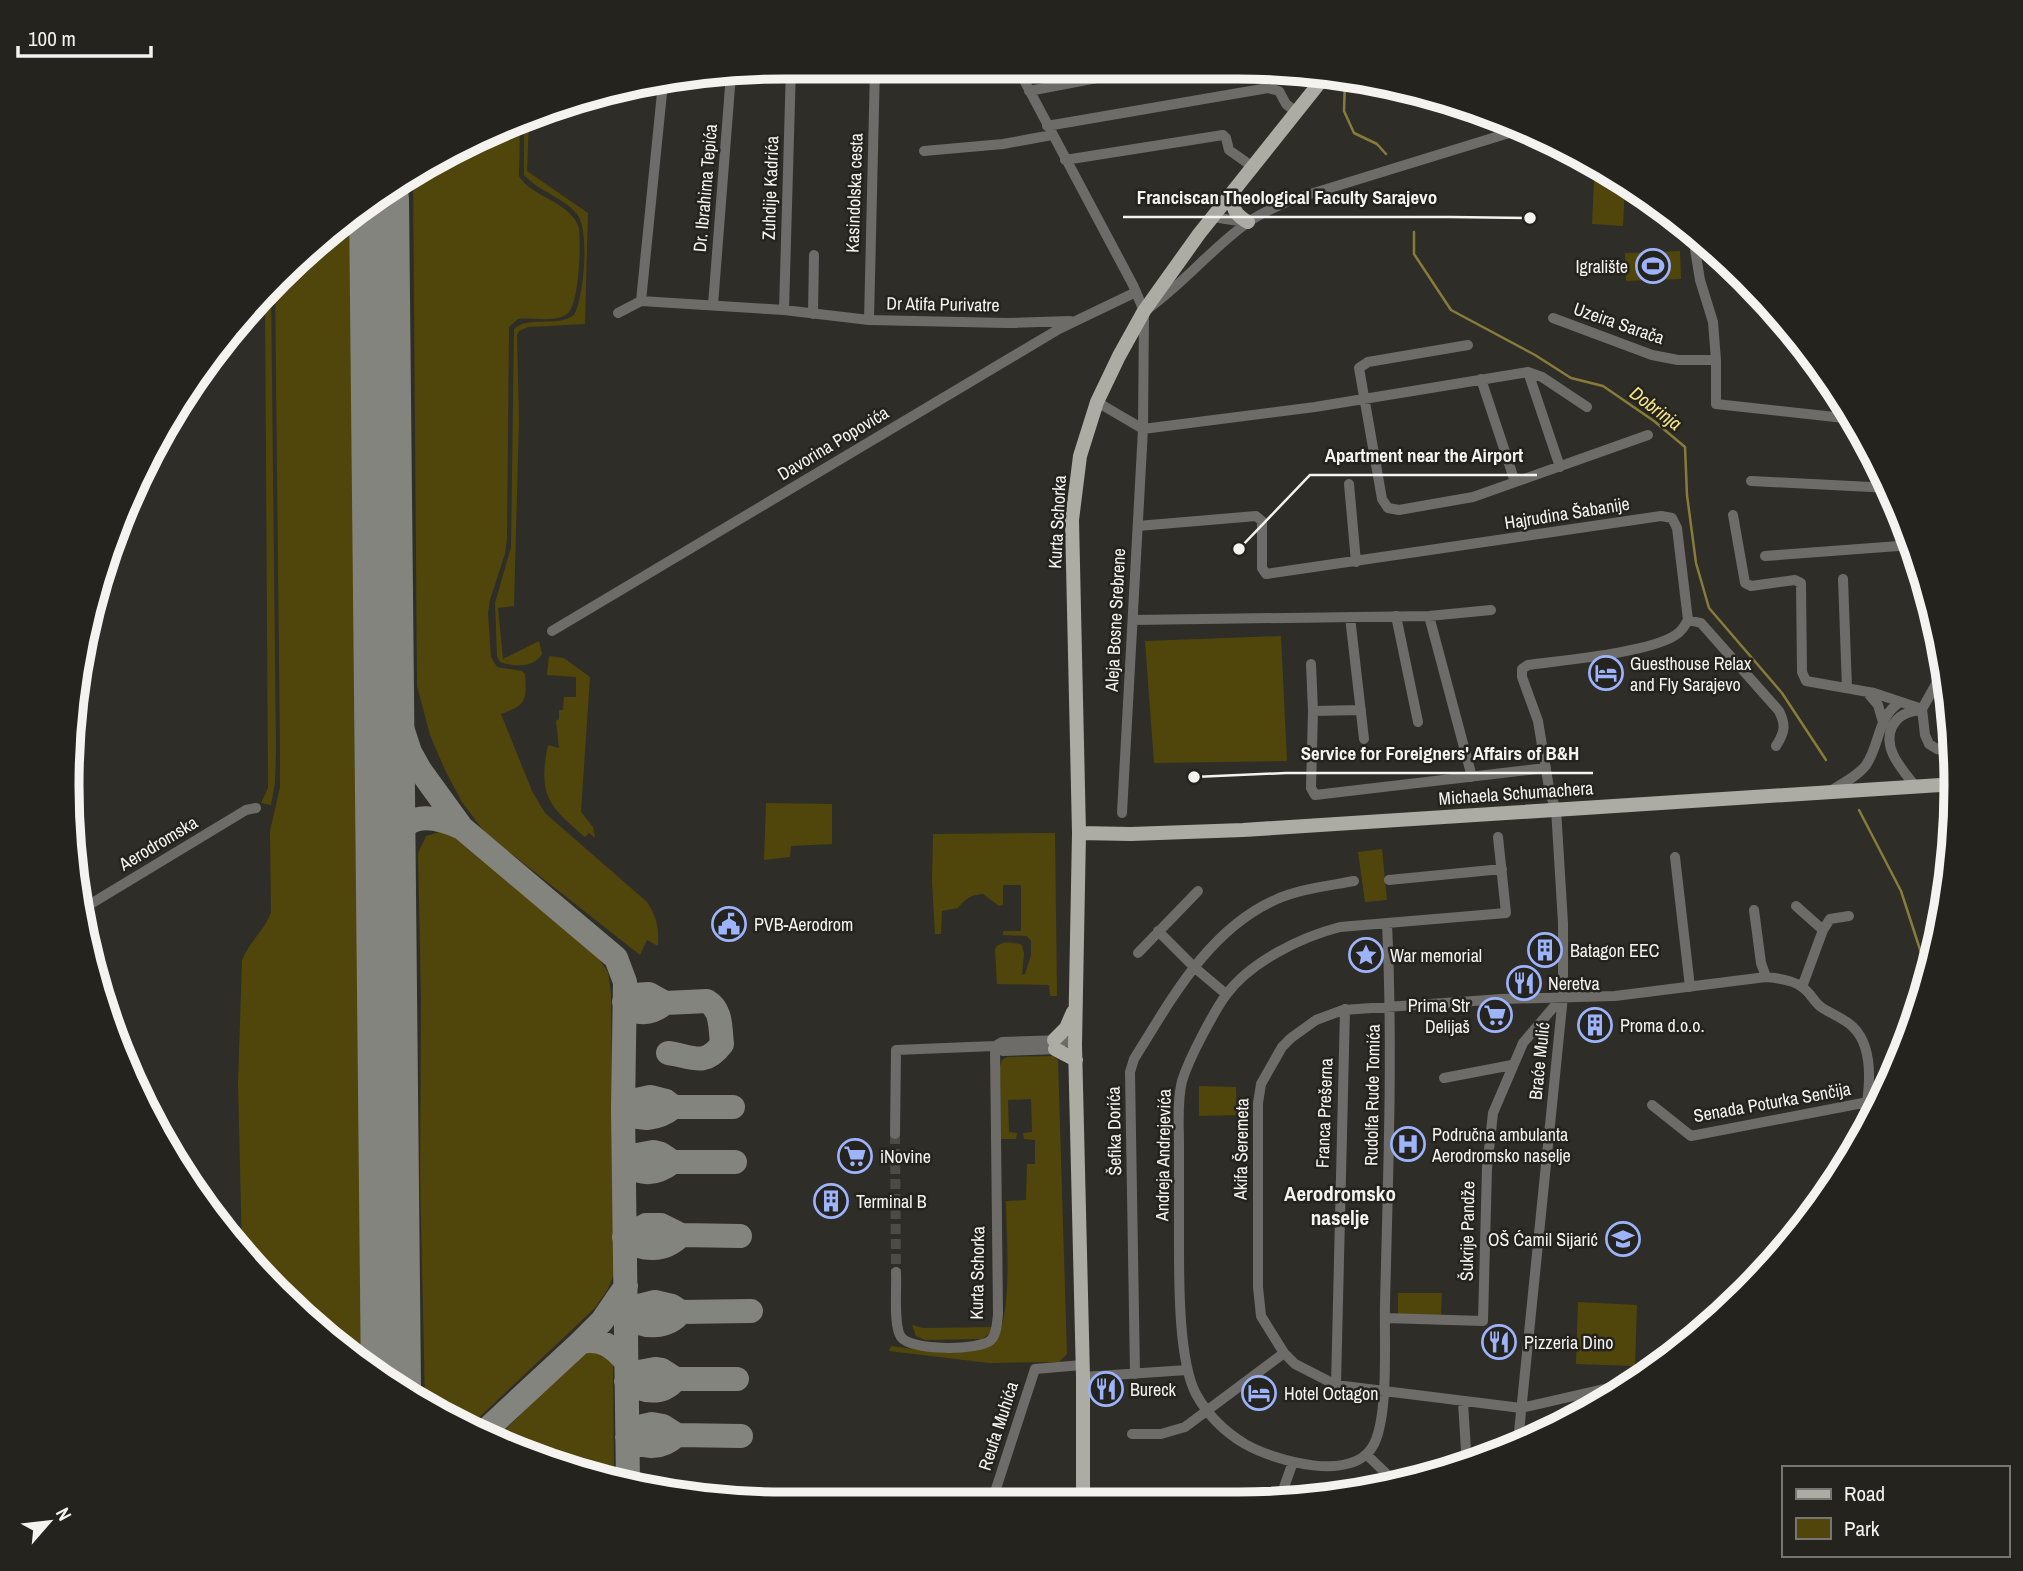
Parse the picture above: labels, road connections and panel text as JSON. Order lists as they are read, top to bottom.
{
  "streets": {
    "main road": ["Kurta Schorka", "Michaela Schumachera"],
    "street": [
      "Dr. Ibrahima Tepića",
      "Zuhdije Kadrića",
      "Kasindolska cesta",
      "Dr Atifa Purivatre",
      "Uzeira Sarača",
      "Davorina Popovića",
      "Hajrudina Šabanije",
      "Aleja Bosne Srebrene",
      "Aerodromska",
      "Braće Mulić",
      "Rudolfa Rude Tomića",
      "Senada Poturka Senčija",
      "Franca Prešerna",
      "Šefika Dorića",
      "Akifa Šeremeta",
      "Andreja Andrejevića",
      "Šukrije Pandže",
      "Reufa Muhića"
    ]
  },
  "crossings": [
    ["Dr. Ibrahima Tepića", "Dr Atifa Purivatre"],
    ["Zuhdije Kadrića", "Dr Atifa Purivatre"],
    ["Kasindolska cesta", "Dr Atifa Purivatre"],
    ["Dr Atifa Purivatre", "Davorina Popovića"],
    ["Hajrudina Šabanije", "Aleja Bosne Srebrene"],
    ["Kurta Schorka", "Aleja Bosne Srebrene"],
    ["Kurta Schorka", "Michaela Schumachera"],
    ["Kurta Schorka", "Reufa Muhića"],
    ["Michaela Schumachera", "Braće Mulić"],
    ["Braće Mulić", "Senada Poturka Senčija"],
    ["Braće Mulić", "Akifa Šeremeta"],
    ["Braće Mulić", "Šukrije Pandže"],
    ["Rudolfa Rude Tomića", "Akifa Šeremeta"],
    ["Rudolfa Rude Tomića", "Andreja Andrejevića"],
    ["Rudolfa Rude Tomića", "Šukrije Pandže"],
    ["Senada Poturka Senčija", "Akifa Šeremeta"],
    ["Senada Poturka Senčija", "Šukrije Pandže"],
    ["Franca Prešerna", "Akifa Šeremeta"],
    ["Akifa Šeremeta", "Šukrije Pandže"]
  ],
  "districts": ["Aerodromsko naselje"],
  "water": ["Dobrinja"],
  "places": {
    "other": ["Franciscan Theological Faculty Sarajevo", "Apartment near the Airport", "Service for Foreigners' Affairs of B&H"],
    "sports": ["Igralište"],
    "hotel": ["Guesthouse Relax and Fly Sarajevo", "Hotel Octagon"],
    "public building": ["PVB-Aerodrom"],
    "building": ["Batagon EEC", "Proma d.o.o.", "Terminal B"],
    "place": ["War memorial"],
    "restaurant": ["Neretva", "Pizzeria Dino", "Bureck"],
    "supermarket": ["Prima Str Delijaš", "iNovine"],
    "hospital": ["Područna ambulanta Aerodromsko naselje"],
    "school or university": ["OŠ Ćamil Sijarić"]
  },
  "legend": ["Road", "Park"],
  "scale_bar": "100 m",
  "north": "top right"
}
